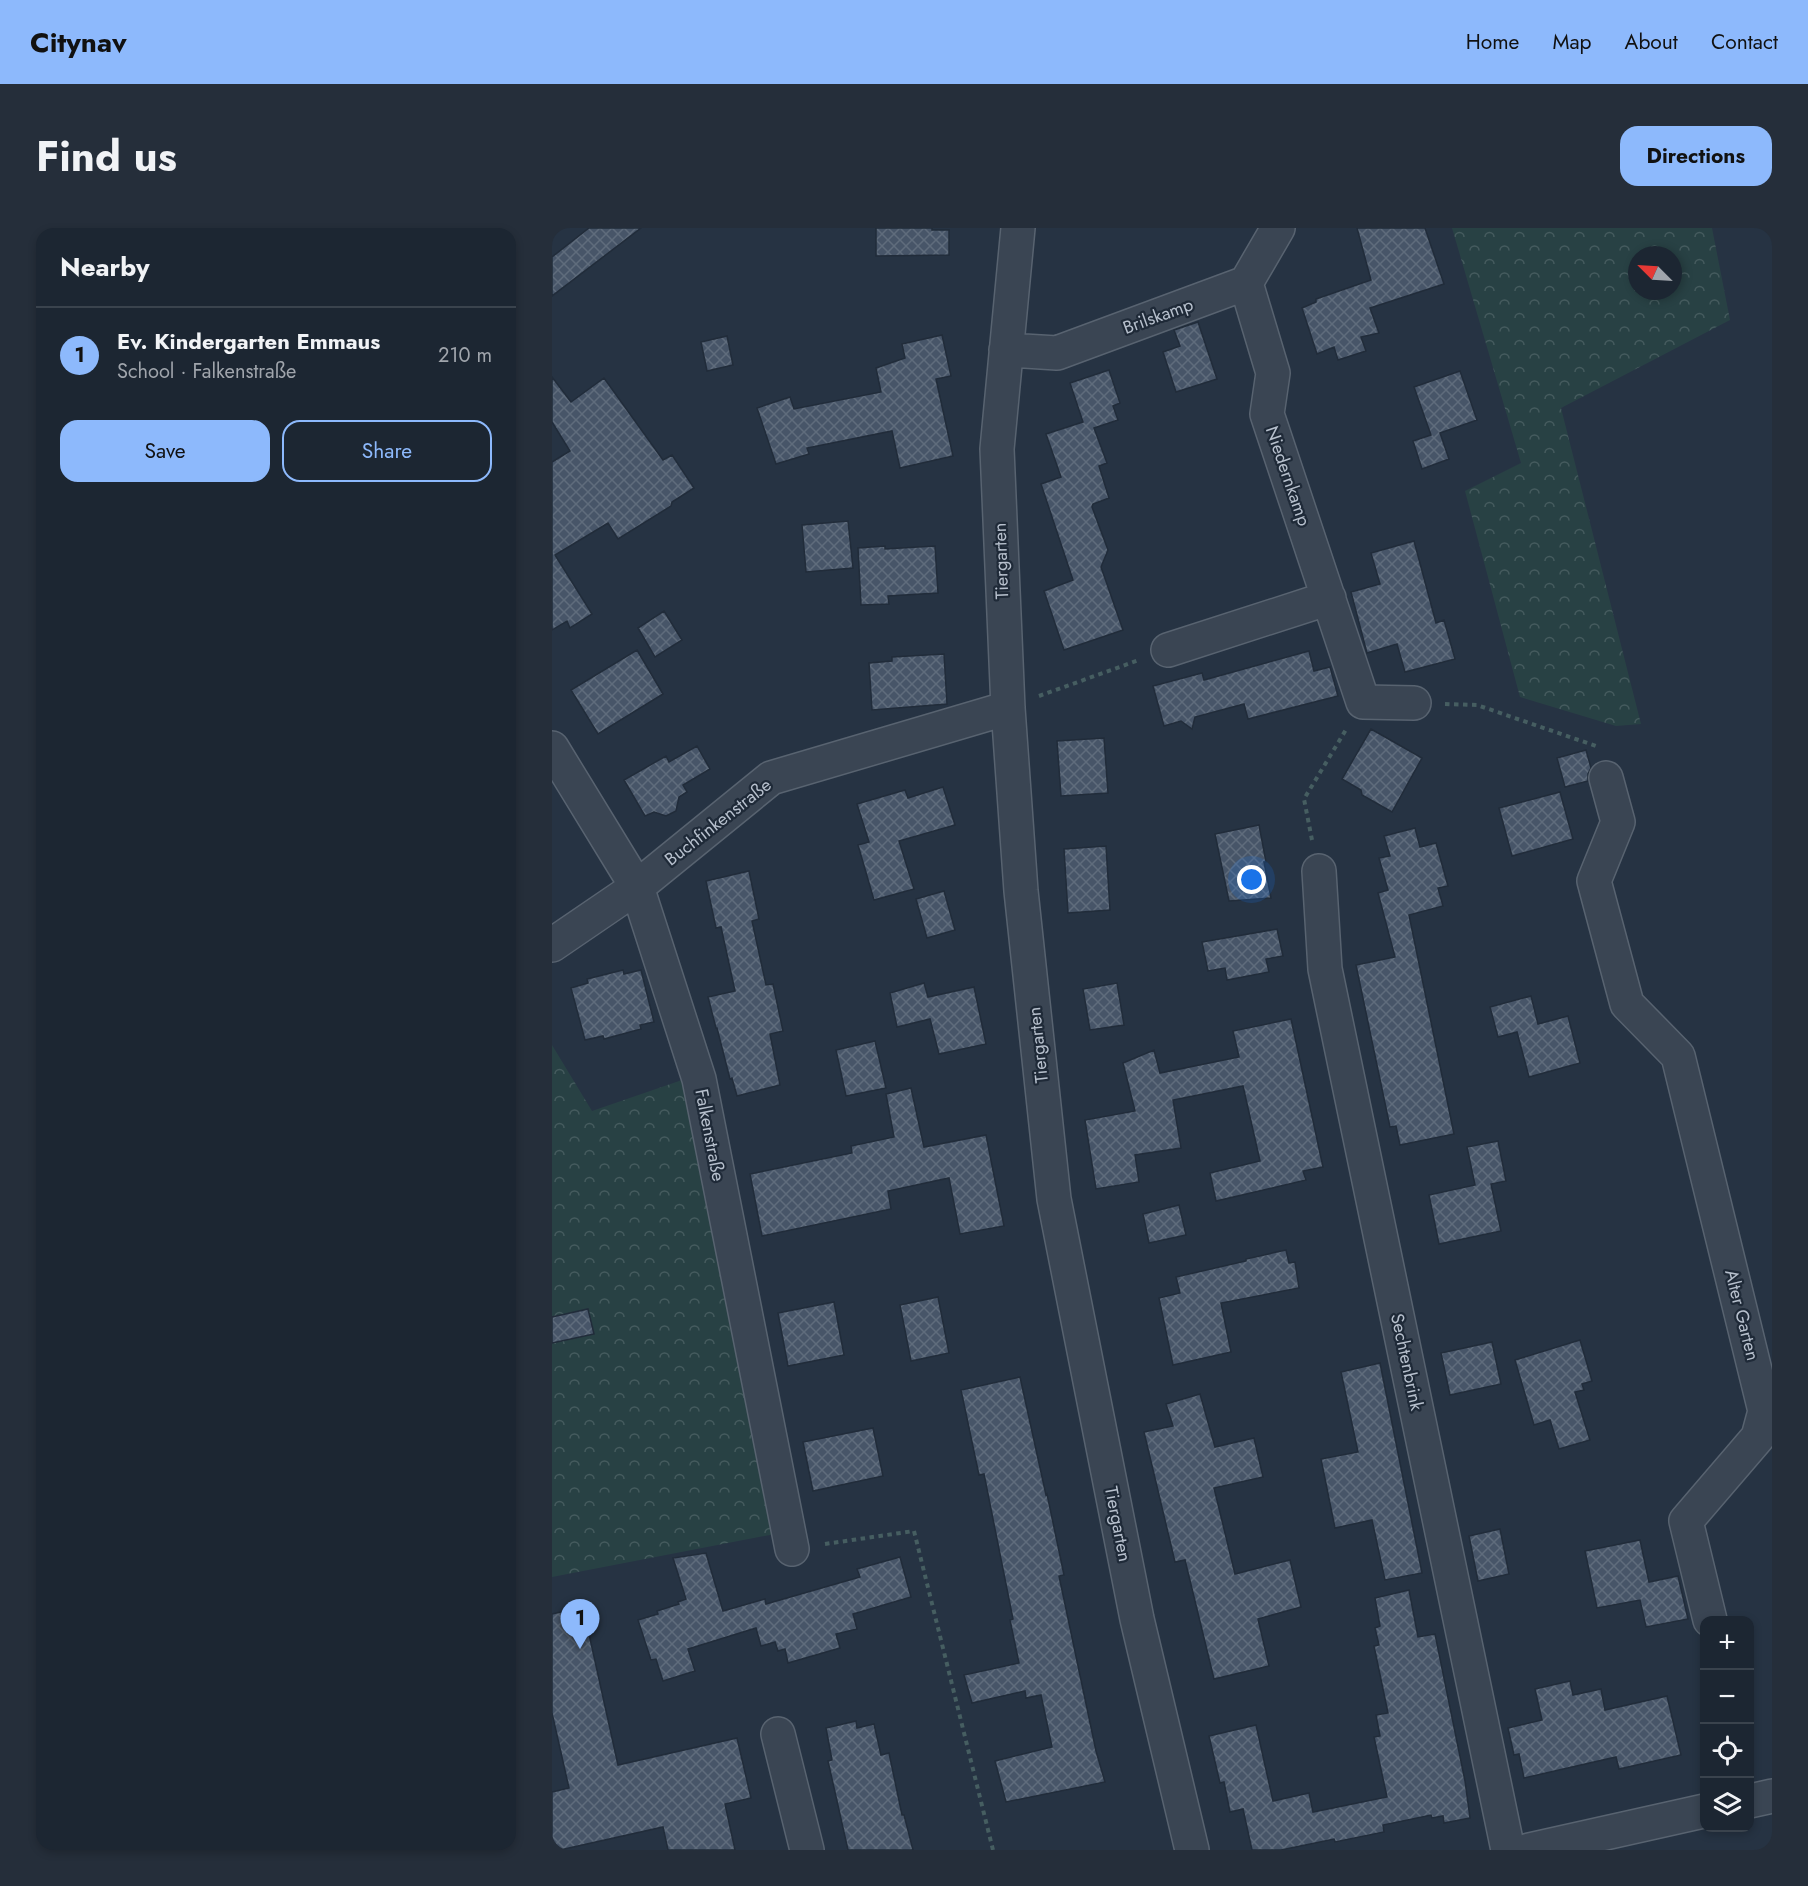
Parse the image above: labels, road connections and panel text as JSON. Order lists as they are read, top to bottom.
{
  "streets": {
    "street": [
      "Brilskamp",
      "Niedernkamp",
      "Tiergarten",
      "Buchfinkenstraße",
      "Falkenstraße",
      "Alter Garten",
      "Sechtenbrink"
    ]
  },
  "crossings": [
    ["Brilskamp", "Niedernkamp"],
    ["Brilskamp", "Tiergarten"],
    ["Tiergarten", "Buchfinkenstraße"],
    ["Buchfinkenstraße", "Falkenstraße"]
  ],
  "north": "top left",
  "page": {
    "header": "Citynav",
    "nav": [
      "Home",
      "Map",
      "About",
      "Contact"
    ],
    "title": "Find us",
    "buttons": [
      "Directions",
      ["Save", "Share"]
    ],
    "heading": "Nearby",
    "list": [
      {
        "mark": "1",
        "name": "Ev. Kindergarten Emmaus",
        "note": "School · Falkenstraße",
        "value": "210 m"
      }
    ],
    "pins": "1",
    "map_buttons": ["+", "−"]
  }
}
